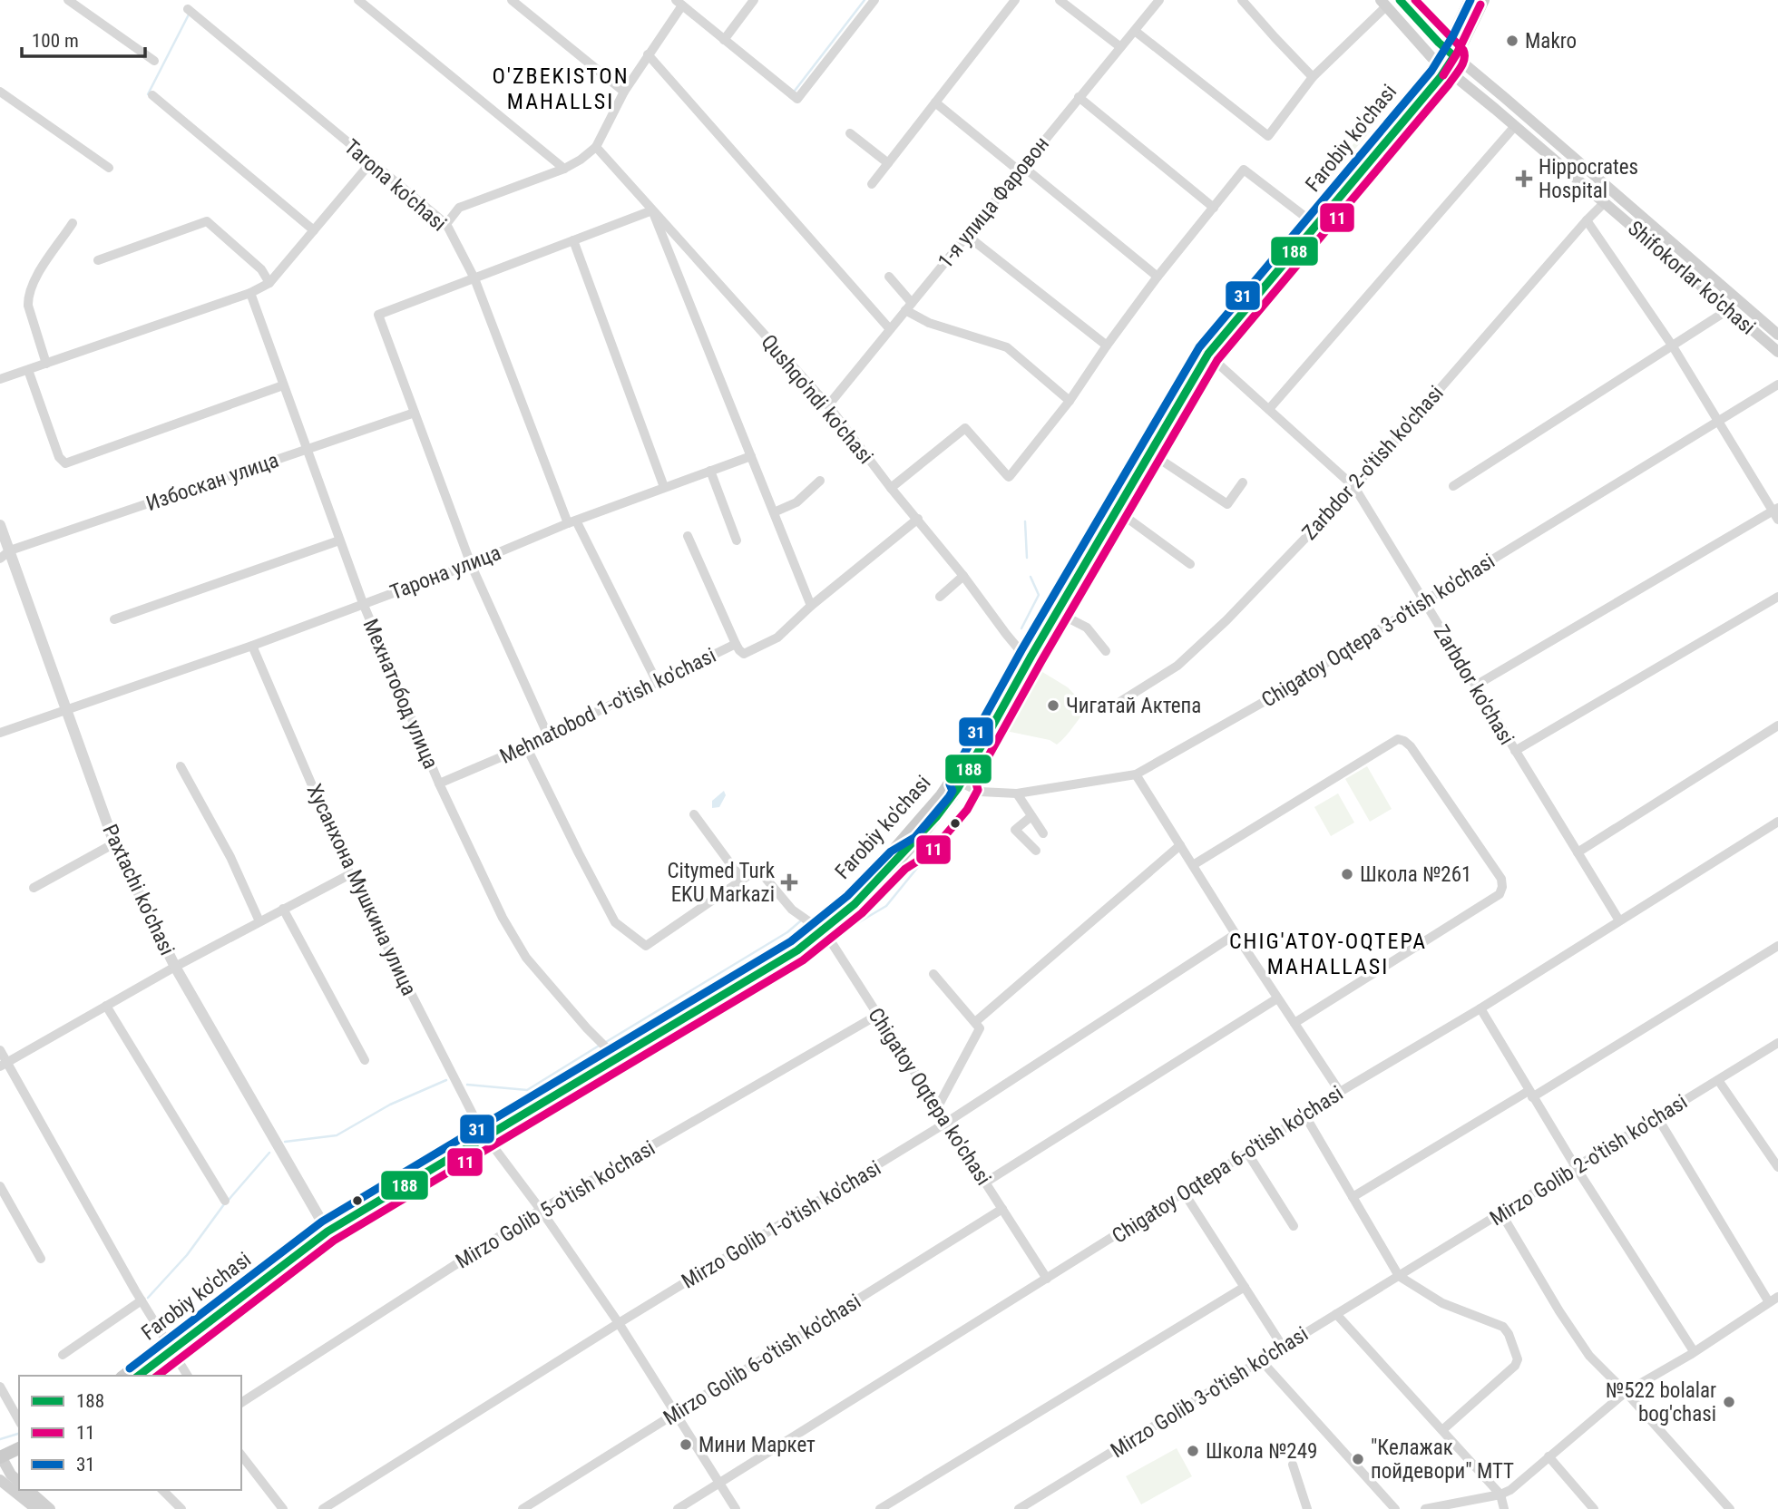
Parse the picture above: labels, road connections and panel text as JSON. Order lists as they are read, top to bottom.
{
  "streets": {
    "main road": ["Farobiy ko'chasi", "Shifokorlar ko'chasi"],
    "street": [
      "Tarona ko'chasi",
      "1-я улица Фаровон",
      "Qushqo'ndi ko'chasi",
      "Zarbdor 2-o'tish ko'chasi",
      "Избоскан улица",
      "Тарона улица",
      "Chigatoy Oqtepa 3-o'tish ko'chasi",
      "Zarbdor ko'chasi",
      "Мехнатобод улица",
      "Mehnatobod 1-o'tish ko'chasi",
      "Paxtachi ko'chasi",
      "Хусанхона Мушкина улица",
      "Chigatoy Oqtepa ko'chasi",
      "Mirzo Golib 2-o'tish ko'chasi",
      "Chigatoy Oqtepa 6-o'tish ko'chasi",
      "Mirzo Golib 5-o'tish ko'chasi",
      "Mirzo Golib 1-o'tish ko'chasi",
      "Mirzo Golib 6-o'tish ko'chasi",
      "Mirzo Golib 3-o'tish ko'chasi"
    ]
  },
  "crossings": [
    ["Farobiy ko'chasi", "Shifokorlar ko'chasi"],
    ["Farobiy ko'chasi", "Qushqo'ndi ko'chasi"],
    ["Farobiy ko'chasi", "Chigatoy Oqtepa 3-o'tish ko'chasi"],
    ["Farobiy ko'chasi", "Zarbdor ko'chasi"],
    ["Farobiy ko'chasi", "Мехнатобод улица"],
    ["Farobiy ko'chasi", "Paxtachi ko'chasi"],
    ["Farobiy ko'chasi", "Хусанхона Мушкина улица"],
    ["Farobiy ko'chasi", "Chigatoy Oqtepa ko'chasi"],
    ["Tarona ko'chasi", "Тарона улица"],
    ["Tarona ko'chasi", "Mehnatobod 1-o'tish ko'chasi"],
    ["1-я улица Фаровон", "Qushqo'ndi ko'chasi"],
    ["Shifokorlar ko'chasi", "Zarbdor 2-o'tish ko'chasi"],
    ["Qushqo'ndi ko'chasi", "Mehnatobod 1-o'tish ko'chasi"],
    ["Zarbdor 2-o'tish ko'chasi", "Zarbdor ko'chasi"],
    ["Избоскан улица", "Мехнатобод улица"],
    ["Избоскан улица", "Paxtachi ko'chasi"],
    ["Тарона улица", "Мехнатобод улица"],
    ["Тарона улица", "Paxtachi ko'chasi"],
    ["Тарона улица", "Хусанхона Мушкина улица"],
    ["Chigatoy Oqtepa 3-o'tish ko'chasi", "Zarbdor ko'chasi"],
    ["Zarbdor ko'chasi", "Chigatoy Oqtepa 6-o'tish ko'chasi"],
    ["Мехнатобод улица", "Mehnatobod 1-o'tish ko'chasi"],
    ["Хусанхона Мушкина улица", "Chigatoy Oqtepa 6-o'tish ko'chasi"],
    ["Хусанхона Мушкина улица", "Mirzo Golib 5-o'tish ko'chasi"],
    ["Хусанхона Мушкина улица", "Mirzo Golib 1-o'tish ko'chasi"],
    ["Хусанхона Мушкина улица", "Mirzo Golib 6-o'tish ko'chasi"],
    ["Chigatoy Oqtepa ko'chasi", "Chigatoy Oqtepa 6-o'tish ko'chasi"],
    ["Chigatoy Oqtepa ko'chasi", "Mirzo Golib 5-o'tish ko'chasi"],
    ["Chigatoy Oqtepa ko'chasi", "Mirzo Golib 1-o'tish ko'chasi"],
    ["Chigatoy Oqtepa ko'chasi", "Mirzo Golib 6-o'tish ko'chasi"],
    ["Mirzo Golib 2-o'tish ko'chasi", "Mirzo Golib 3-o'tish ko'chasi"]
  ],
  "districts": ["O'ZBEKISTON MAHALLSI", "CHIG'ATOY-OQTEPA MAHALLASI"],
  "places": {
    "other": [
      "Makro",
      "Чигатай Актепа",
      "Школа №261",
      "№522 bolalar bog'chasi",
      "Мини Маркет",
      "Школа №249",
      "\"Келажак пойдевори\" МТТ"
    ],
    "health": ["Hippocrates Hospital", "Citymed Turk EKU Markazi"]
  },
  "lines": ["transit line 188", "transit line 11", "transit line 31"],
  "legend": ["188", "11", "31"],
  "scale_bar": "100 m"
}
